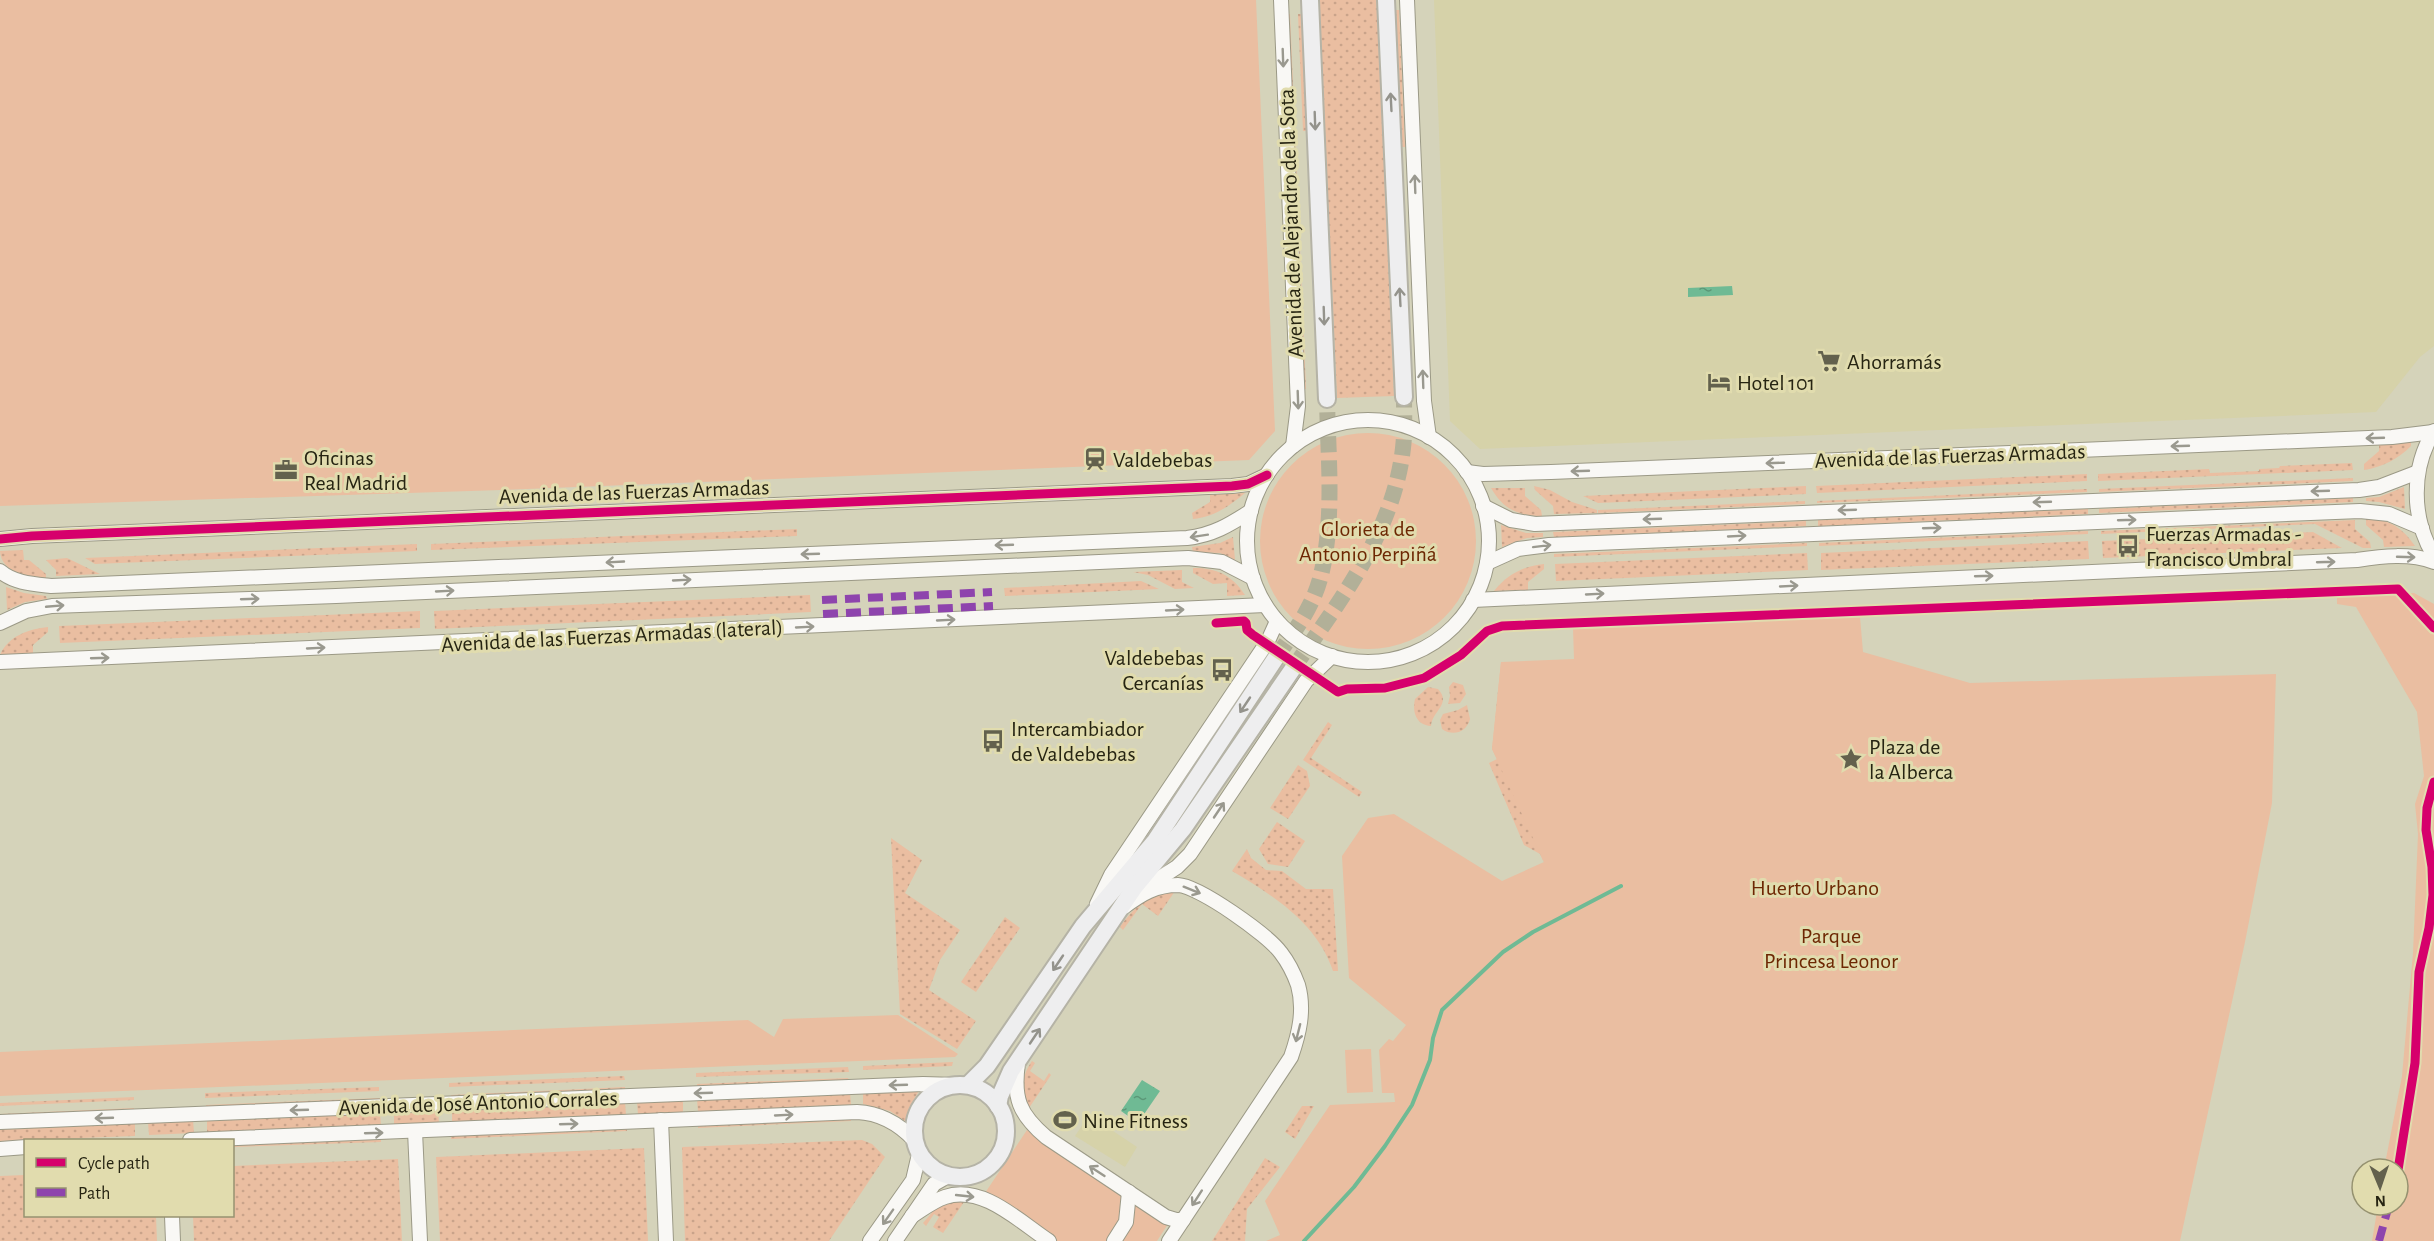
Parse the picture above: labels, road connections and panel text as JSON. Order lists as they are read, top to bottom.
{
  "streets": {
    "main road": ["Avenida de Alejandro de la Sota"],
    "street": ["Avenida de las Fuerzas Armadas", "Avenida de las Fuerzas Armadas (lateral)", "Avenida de José Antonio Corrales"]
  },
  "parks": ["Glorieta de Antonio Perpiñá", "Huerto Urbano", "Parque Princesa Leonor"],
  "places": {
    "supermarket": ["Ahorramás"],
    "hotel": ["Hotel 101"],
    "station": ["Valdebebas"],
    "office": ["Oficinas Real Madrid"],
    "bus stop": ["Fuerzas Armadas - Francisco Umbral", "Valdebebas Cercanías", "Intercambiador de Valdebebas"],
    "place": ["Plaza de la Alberca"],
    "sports": ["Nine Fitness"]
  },
  "legend": ["Cycle path", "Path"],
  "north": "bottom"
}
